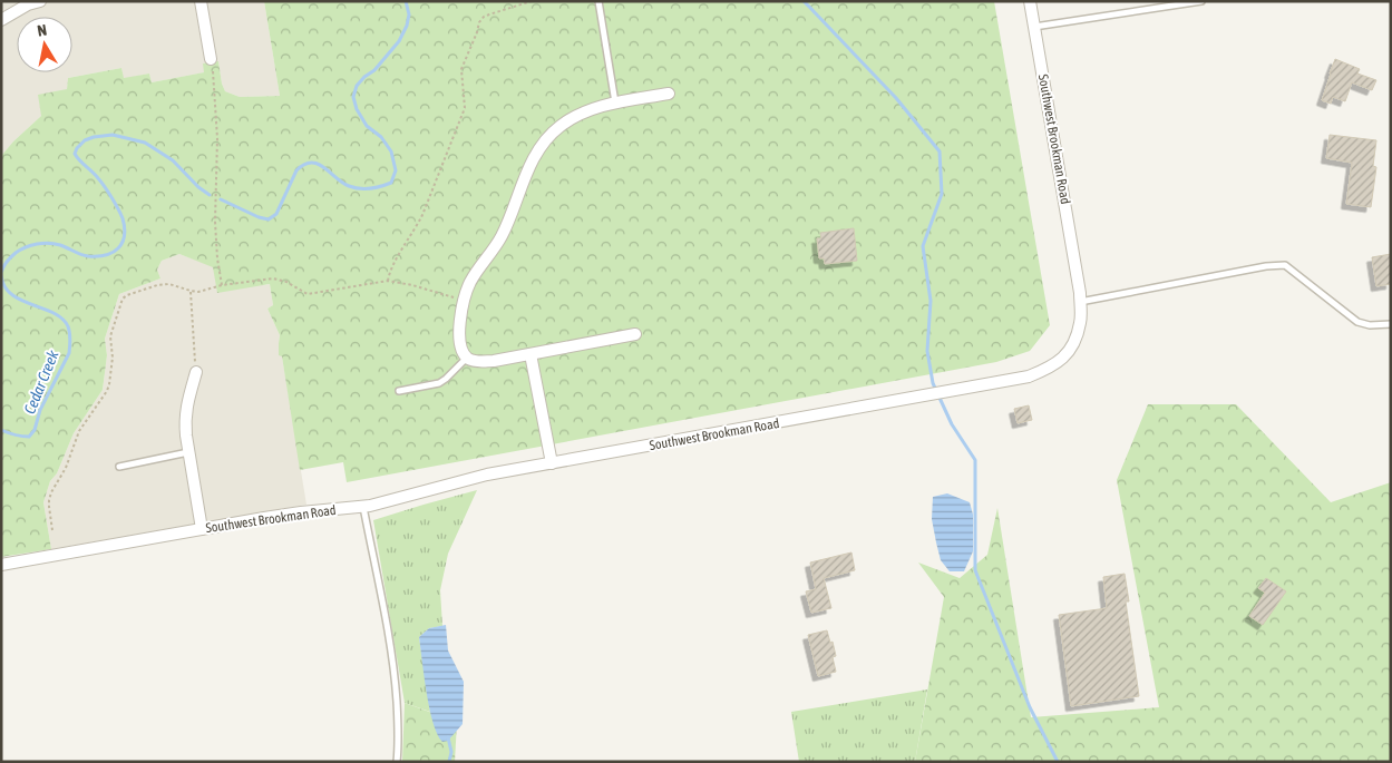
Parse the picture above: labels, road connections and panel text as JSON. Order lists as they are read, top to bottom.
{
  "streets": {
    "street": ["Southwest Brookman Road"]
  },
  "water": ["Cedar Creek"],
  "north": "top"
}
